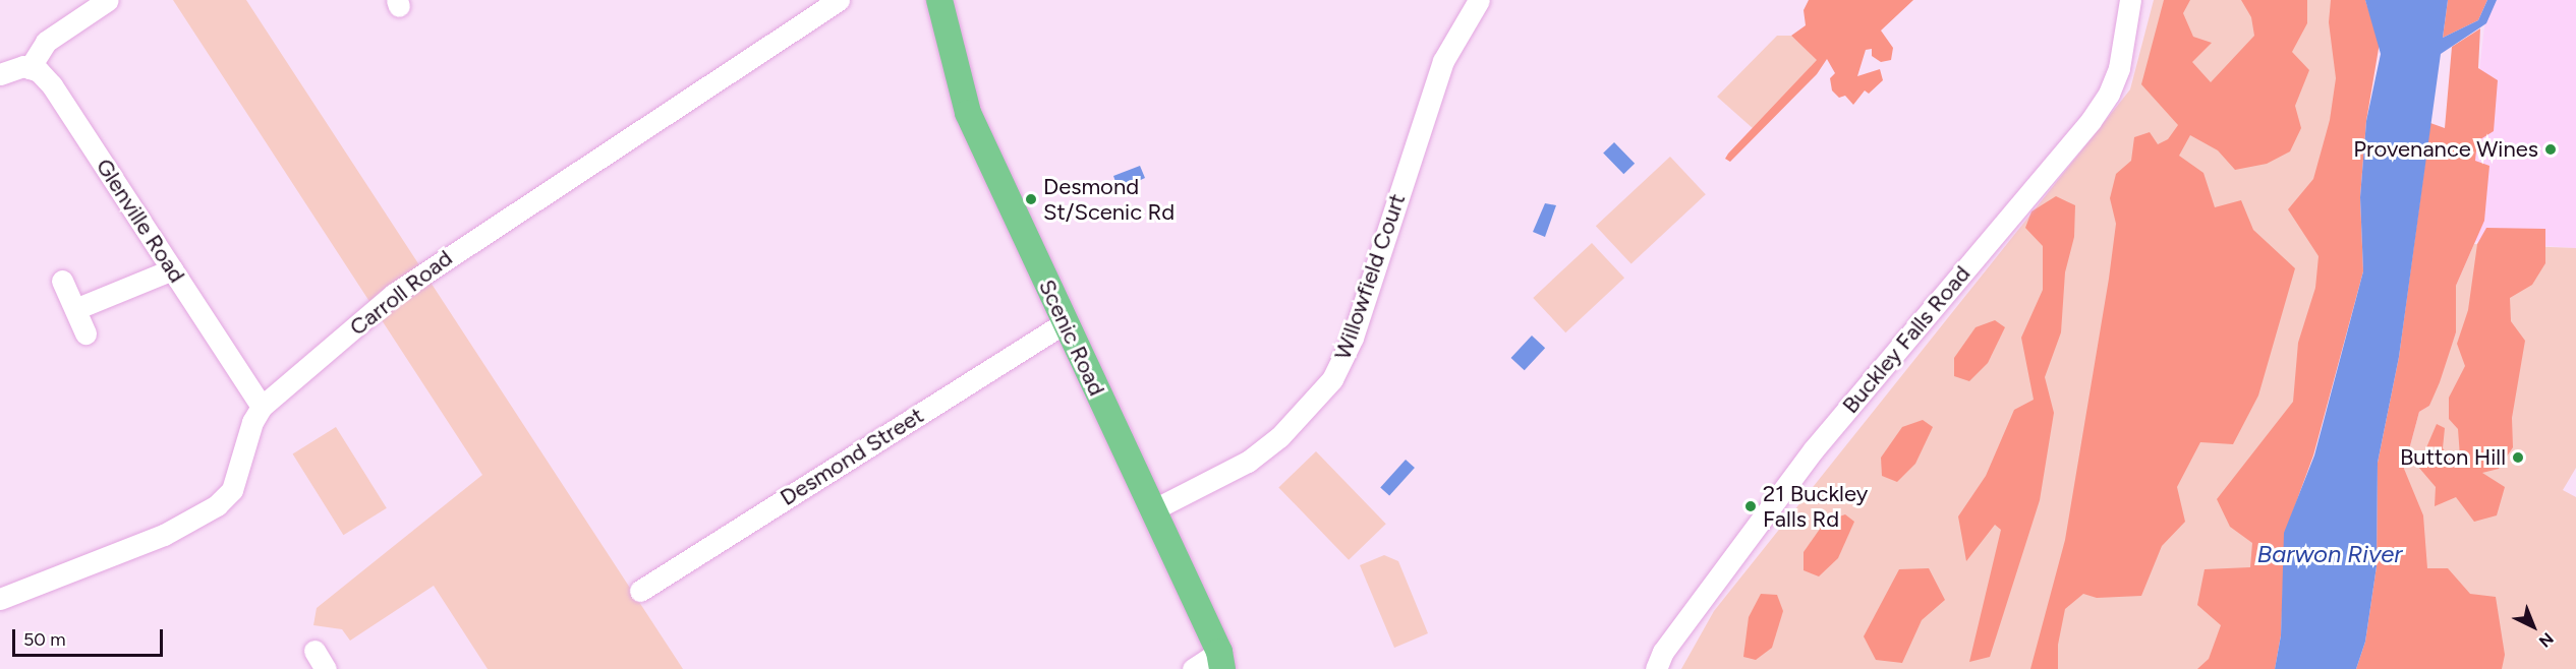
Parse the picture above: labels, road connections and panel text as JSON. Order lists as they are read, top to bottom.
{
  "streets": {
    "main road": ["Scenic Road"],
    "street": [
      "Glenville Road",
      "Willowfield Court",
      "Carroll Road",
      "Buckley Falls Road",
      "Desmond Street"
    ]
  },
  "crossings": [
    ["Glenville Road", "Carroll Road"],
    ["Willowfield Court", "Scenic Road"],
    ["Scenic Road", "Desmond Street"]
  ],
  "water": ["Barwon River"],
  "places": [
    "Provenance Wines",
    "Desmond St/Scenic Rd",
    "Button Hill",
    "21 Buckley Falls Rd"
  ],
  "scale_bar": "50 m",
  "north": "bottom right"
}
